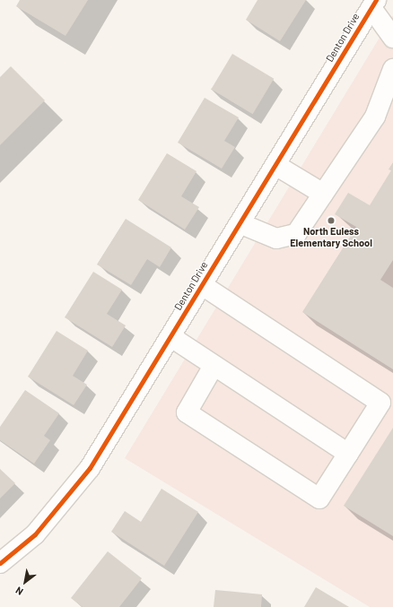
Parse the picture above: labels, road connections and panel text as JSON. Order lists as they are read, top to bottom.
{
  "streets": {
    "street": ["Denton Drive"]
  },
  "places": ["North Euless Elementary School"],
  "north": "bottom left"
}
